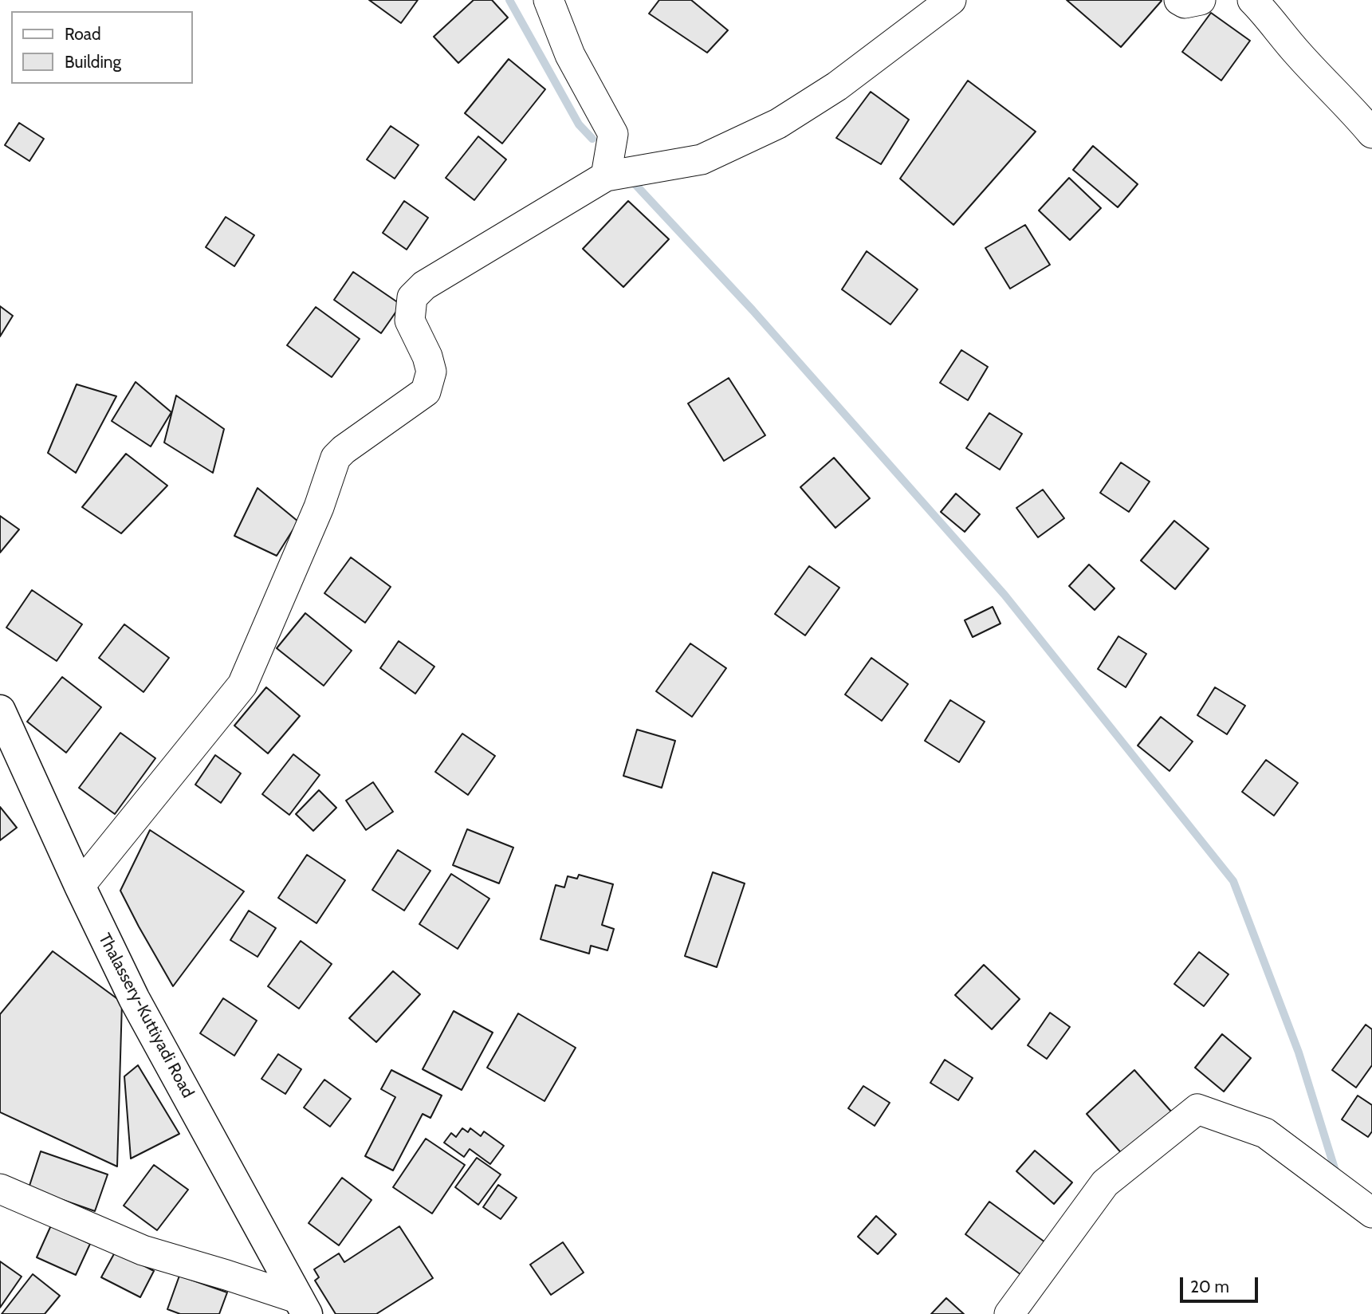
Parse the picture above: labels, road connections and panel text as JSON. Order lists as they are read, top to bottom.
{
  "streets": {
    "main road": ["Thalassery-Kuttiyadi Road"]
  },
  "legend": ["Road", "Building"],
  "scale_bar": "20 m"
}
